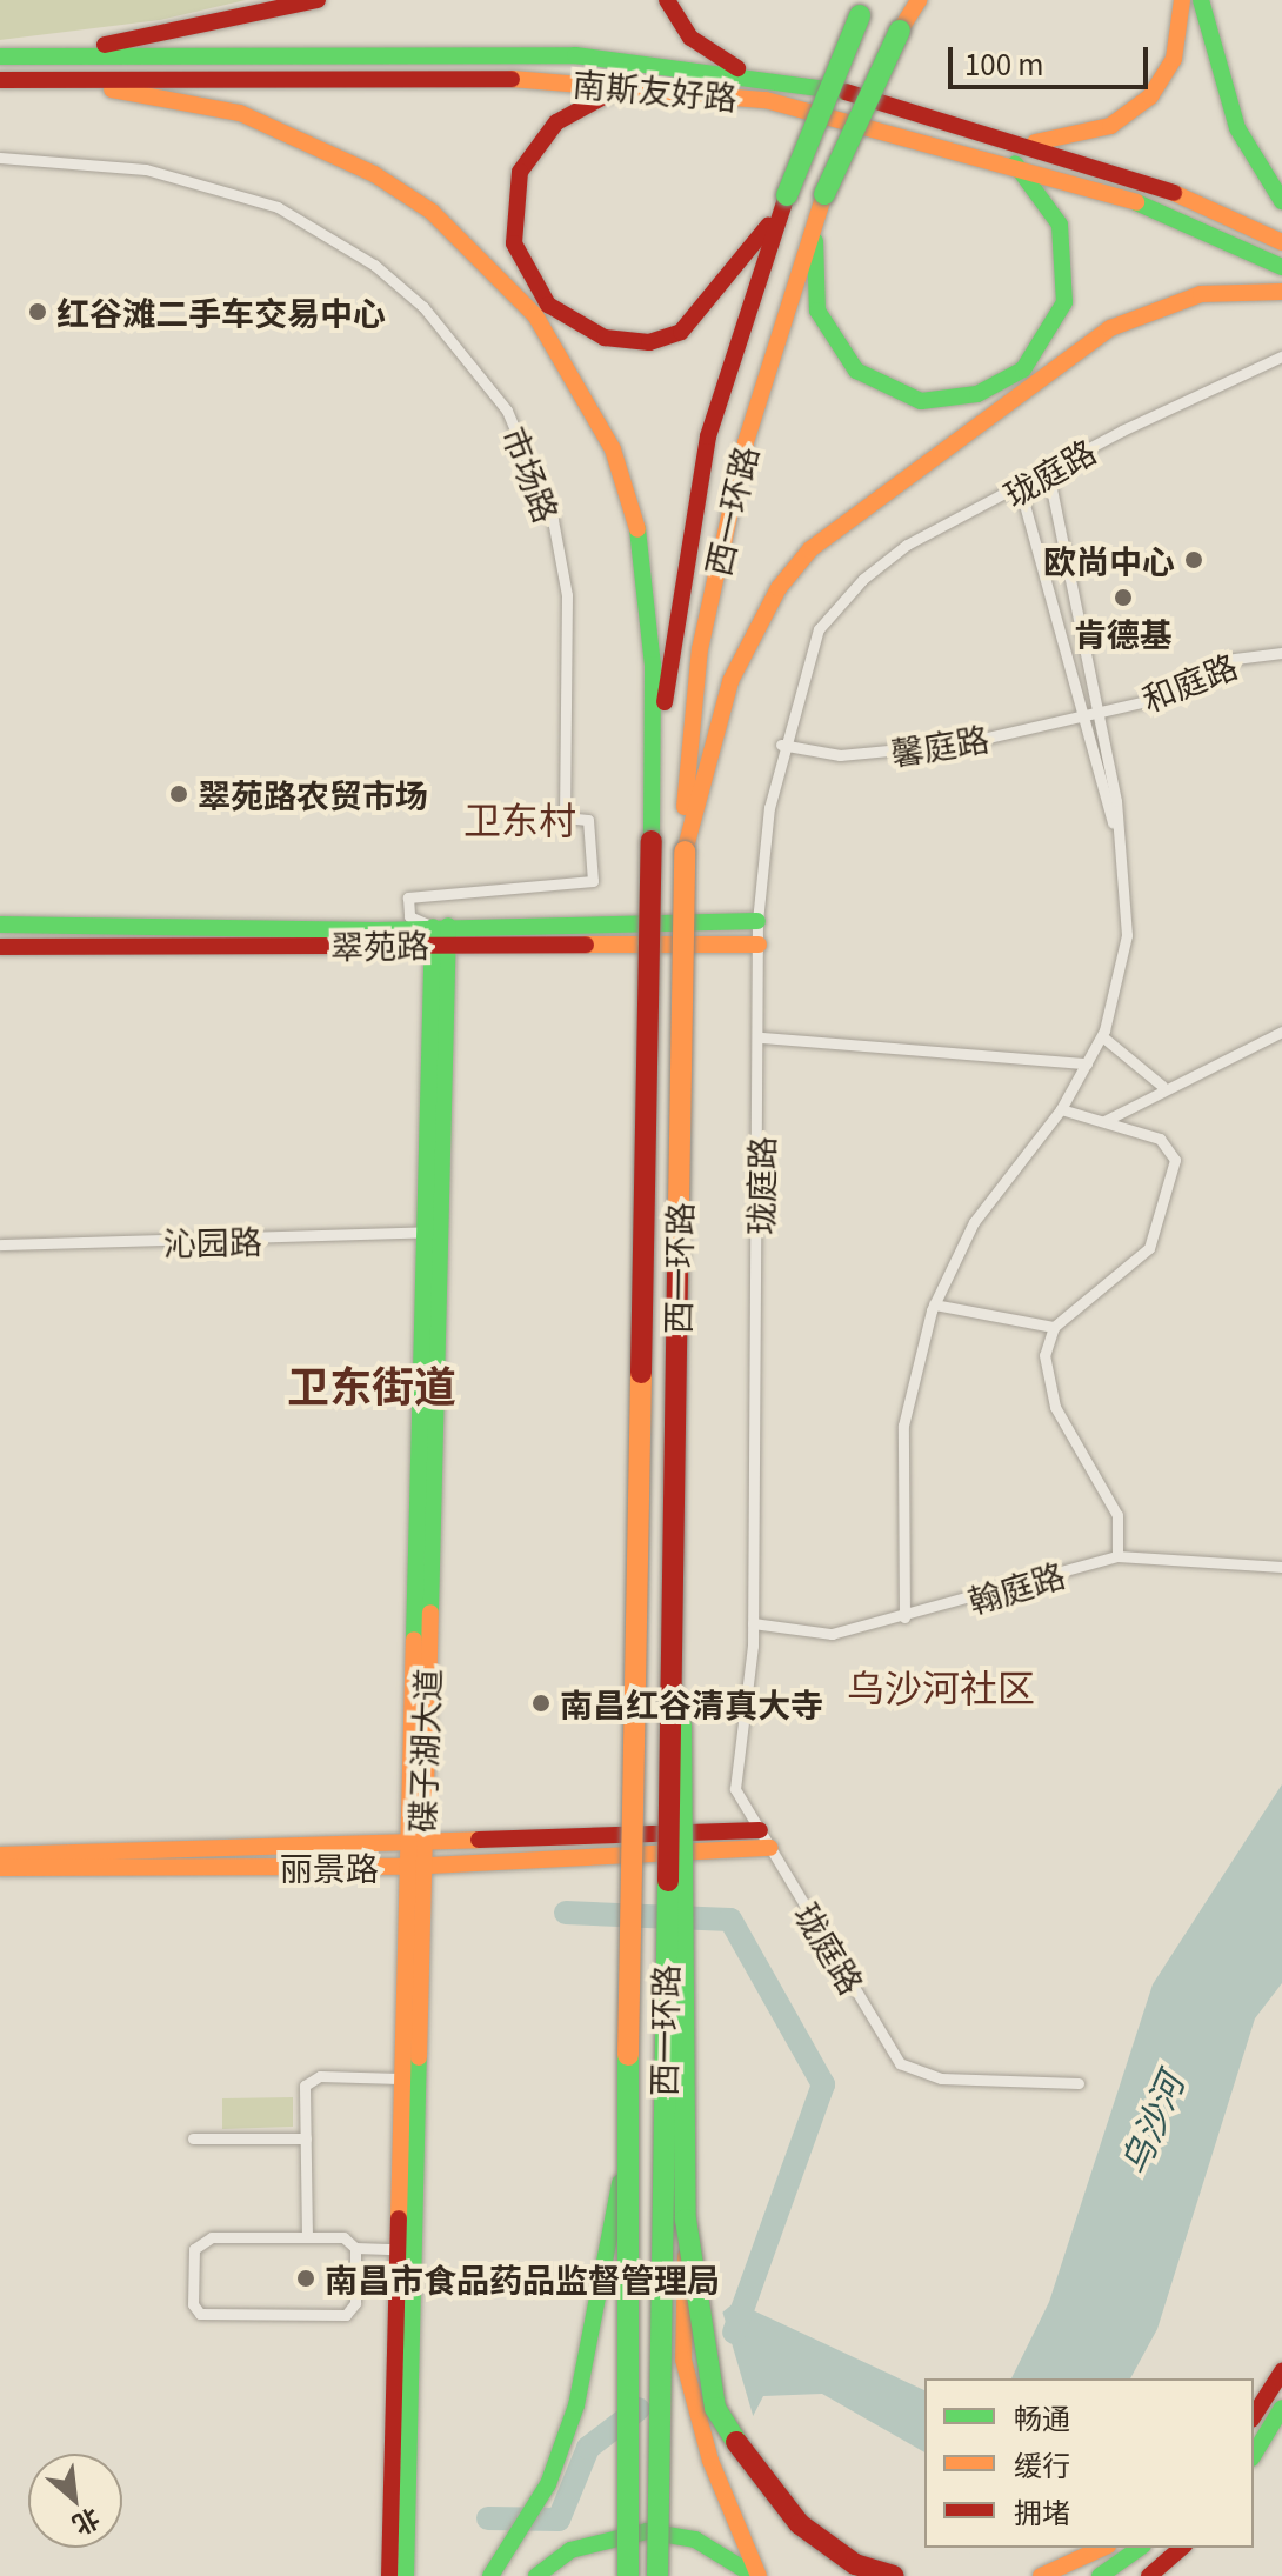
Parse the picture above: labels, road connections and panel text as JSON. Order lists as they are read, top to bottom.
{
  "streets": {
    "main road": [
      "南斯友好路",
      "西一环路",
      "翠苑路",
      "碟子湖大道",
      "丽景路"
    ],
    "street": [
      "珑庭路",
      "市场路",
      "和庭路",
      "馨庭路",
      "沁园路",
      "翰庭路"
    ]
  },
  "crossings": [
    ["珑庭路", "馨庭路"],
    ["珑庭路", "翠苑路"],
    ["珑庭路", "翰庭路"],
    ["珑庭路", "丽景路"],
    ["市场路", "翠苑路"],
    ["市场路", "碟子湖大道"],
    ["和庭路", "馨庭路"],
    ["翠苑路", "碟子湖大道"],
    ["沁园路", "碟子湖大道"],
    ["碟子湖大道", "丽景路"]
  ],
  "districts": ["卫东村", "卫东街道", "乌沙河社区"],
  "water": ["乌沙河"],
  "places": [
    "红谷滩二手车交易中心",
    "欧尚中心",
    "肯德基",
    "翠苑路农贸市场",
    "南昌红谷清真大寺",
    "南昌市食品药品监督管理局"
  ],
  "legend": ["畅通", "缓行", "拥堵"],
  "scale_bar": "100 m",
  "north": "bottom right"
}
